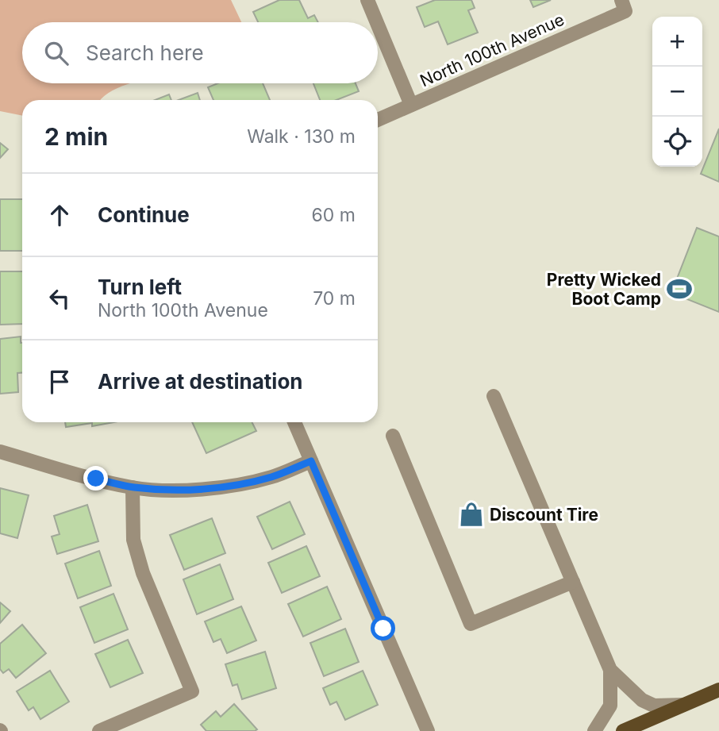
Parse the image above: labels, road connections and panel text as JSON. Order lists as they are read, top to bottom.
{
  "streets": {
    "street": ["North 100th Avenue"]
  },
  "places": {
    "sports": ["Pretty Wicked Boot Camp"],
    "shop": ["Discount Tire"]
  },
  "page": {
    "map_buttons": ["+", "−"],
    "search": "Search here",
    "heading": ["2 min", "Walk · 130 m"],
    "list": [
      ["Continue", "60 m"],
      ["Turn left", "North 100th Avenue", "70 m"],
      "Arrive at destination"
    ]
  }
}
